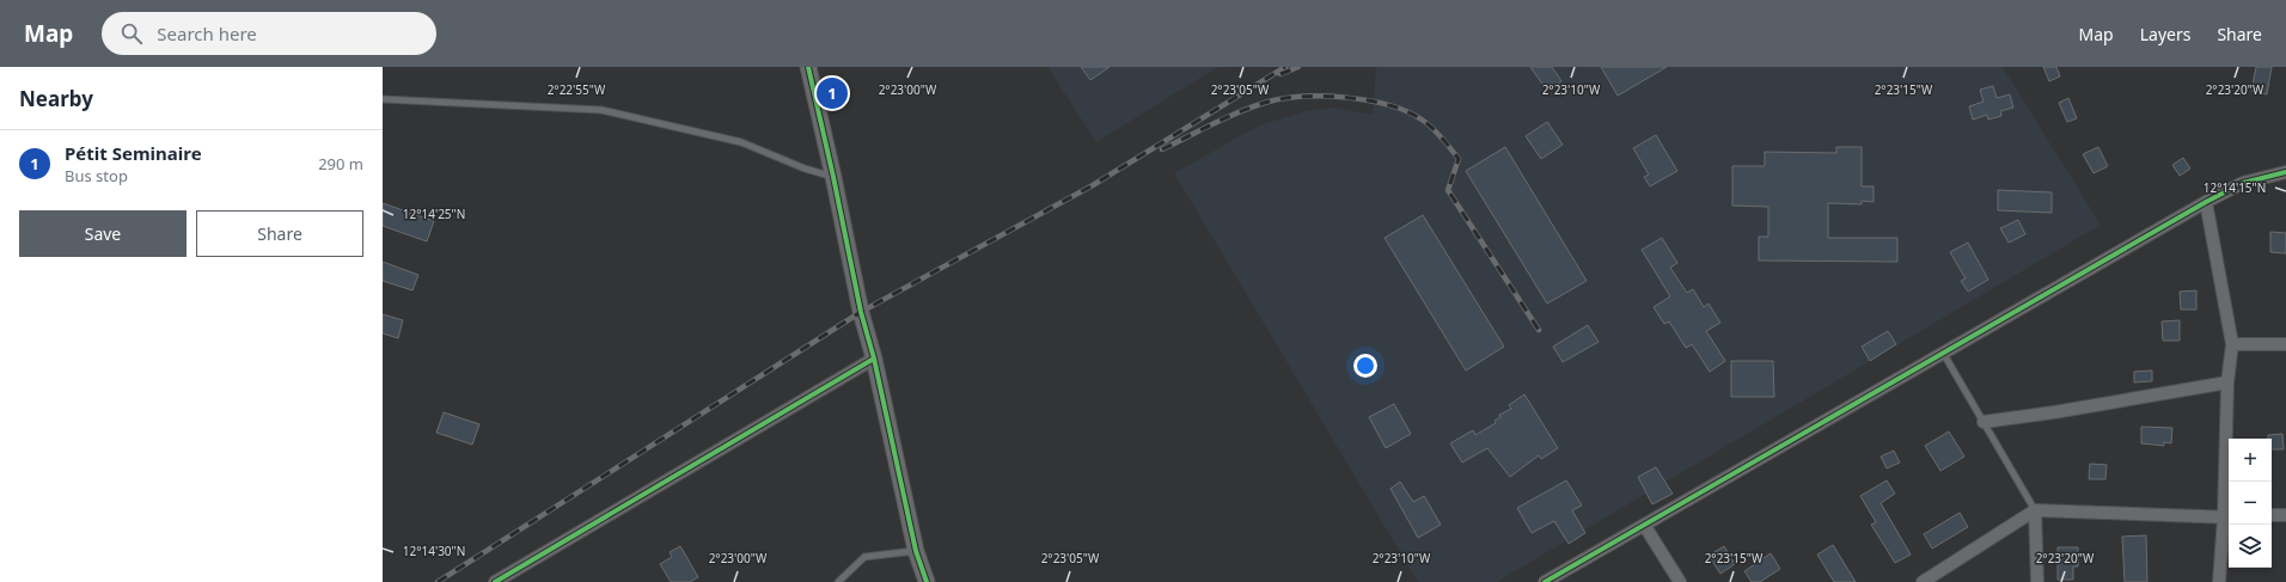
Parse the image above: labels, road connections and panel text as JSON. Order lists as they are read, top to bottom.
{
  "page": {
    "header": "Map",
    "search": "Search here",
    "nav": ["Map", "Layers", "Share"],
    "heading": "Nearby",
    "pins": "1",
    "list": [
      {
        "mark": "1",
        "name": "Pétit Seminaire",
        "note": "Bus stop",
        "value": "290 m"
      }
    ],
    "buttons": ["Save", "Share"],
    "map_buttons": ["+", "−"]
  },
  "coordinates": [
    "2°23'05\"W",
    "2°23'10\"W",
    "2°23'15\"W",
    "2°23'20\"W",
    "2°22'55\"W",
    "2°23'00\"W",
    "12°14'15\"N",
    "12°14'25\"N",
    "12°14'30\"N"
  ]
}
